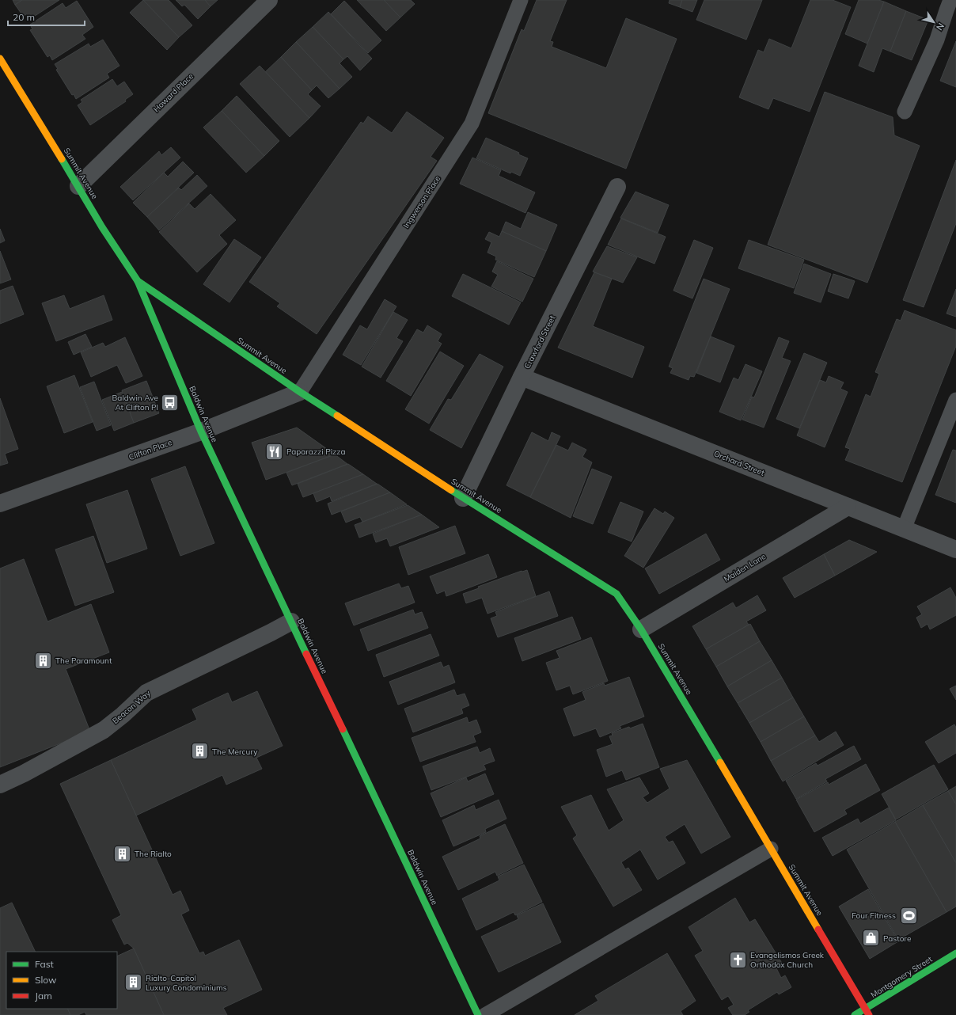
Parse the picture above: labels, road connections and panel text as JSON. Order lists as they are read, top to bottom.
{
  "streets": {
    "main road": ["Summit Avenue", "Baldwin Avenue", "Montgomery Street"],
    "street": [
      "Howard Place",
      "Crawford Street",
      "Clifton Place",
      "Orchard Street",
      "Maiden Lane",
      "Beacon Way"
    ],
    "lane": ["Ingwerson Place"]
  },
  "crossings": [
    ["Howard Place", "Summit Avenue"],
    ["Summit Avenue", "Ingwerson Place"],
    ["Summit Avenue", "Crawford Street"],
    ["Summit Avenue", "Baldwin Avenue"],
    ["Summit Avenue", "Clifton Place"],
    ["Summit Avenue", "Maiden Lane"],
    ["Summit Avenue", "Montgomery Street"],
    ["Ingwerson Place", "Clifton Place"],
    ["Crawford Street", "Orchard Street"],
    ["Baldwin Avenue", "Clifton Place"],
    ["Baldwin Avenue", "Beacon Way"],
    ["Orchard Street", "Maiden Lane"]
  ],
  "places": {
    "bus stop": ["Baldwin Ave At Clifton Pl"],
    "restaurant": ["Paparazzi Pizza"],
    "building": [
      "The Paramount",
      "The Mercury",
      "The Rialto",
      "Rialto-Capitol Luxury Condominiums"
    ],
    "sports": ["Four Fitness"],
    "shop": ["Pastore"],
    "church": ["Evangelismos Greek Orthodox Church"]
  },
  "legend": ["Fast", "Slow", "Jam"],
  "scale_bar": "20 m",
  "north": "bottom right"
}
